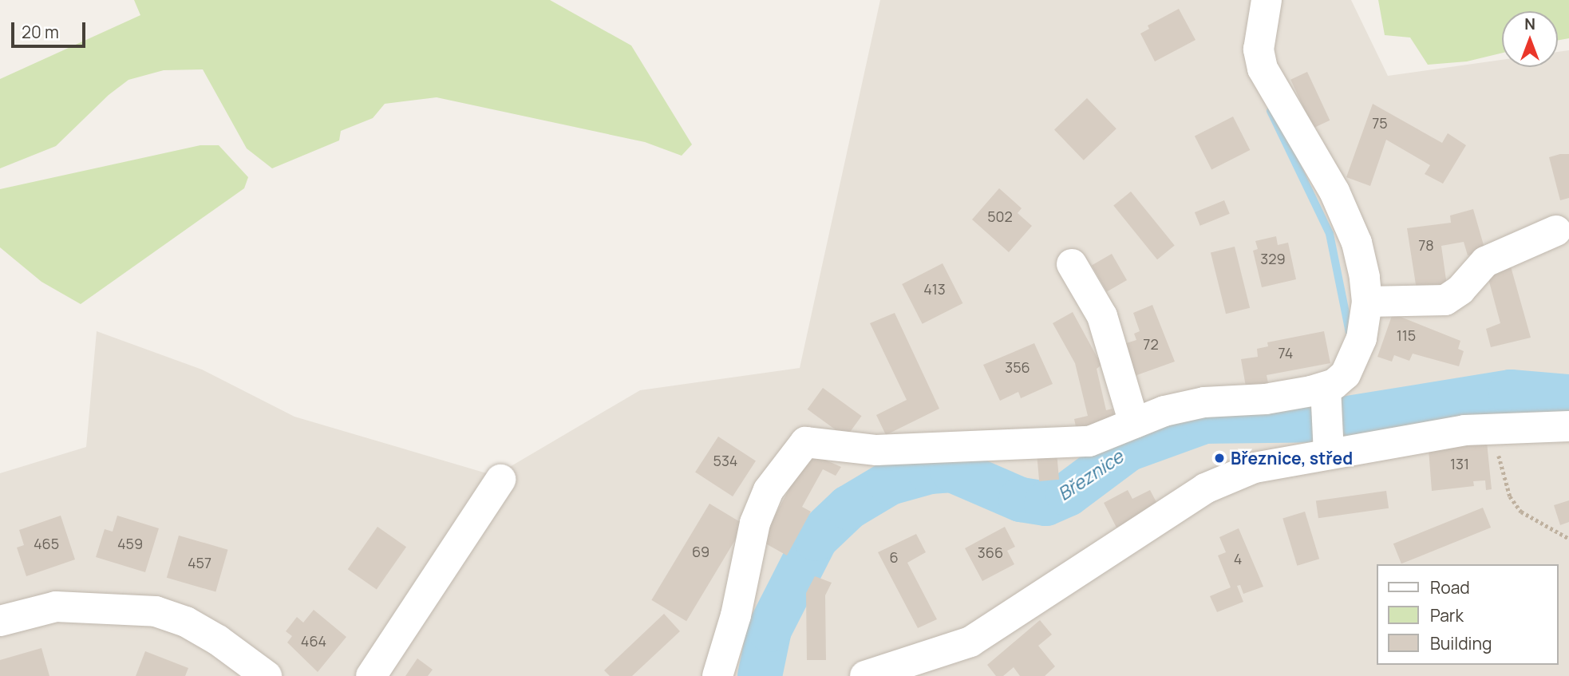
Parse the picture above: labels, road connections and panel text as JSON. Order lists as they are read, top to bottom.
{
  "water": ["Březnice"],
  "places": ["Březnice, střed"],
  "house_numbers": [
    "75",
    "502",
    "78",
    "329",
    "413",
    "115",
    "72",
    "74",
    "356",
    "534",
    "131",
    "465",
    "459",
    "69",
    "366",
    "6",
    "4",
    "457",
    "464"
  ],
  "legend": ["Road", "Park", "Building"],
  "scale_bar": "20 m",
  "north": "top"
}
